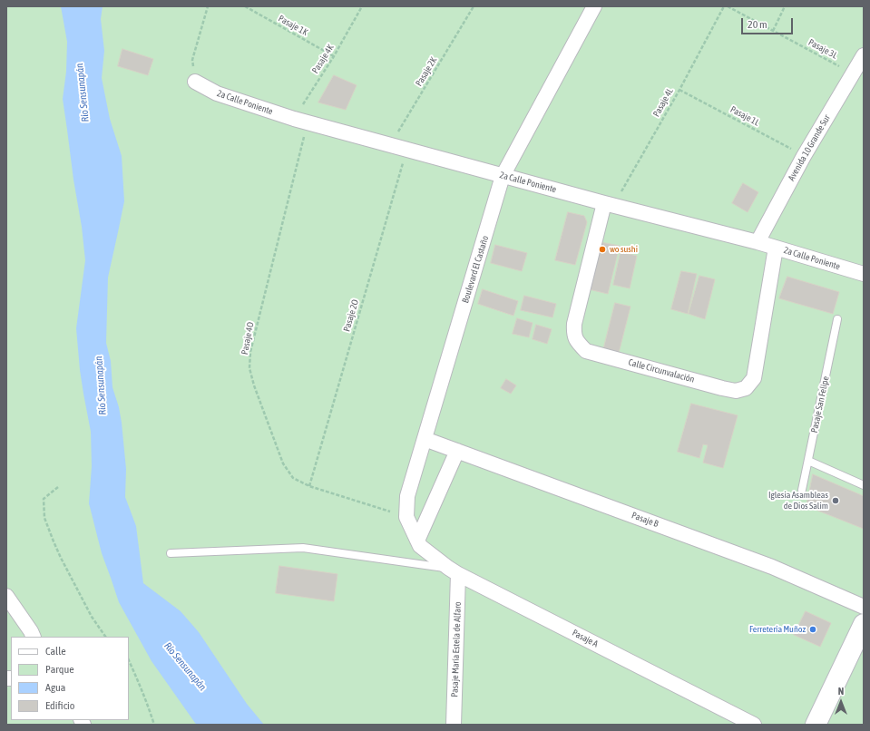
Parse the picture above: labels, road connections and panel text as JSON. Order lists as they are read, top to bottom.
{
  "streets": {
    "street": [
      "2a Calle Poniente",
      "Avenida 10 Grande Sur",
      "Boulevard El Castaño",
      "Calle Circunvalación",
      "Pasaje B",
      "Pasaje A",
      "Pasaje María Estela de Alfaro"
    ],
    "lane": ["Pasaje San Felipe"],
    "path": [
      "Pasaje 1K",
      "Pasaje 3L",
      "Pasaje 4K",
      "Pasaje 2K",
      "Pasaje 4L",
      "Pasaje 1L",
      "Pasaje 2O",
      "Pasaje 4O"
    ]
  },
  "crossings": [
    ["Pasaje 1K", "Pasaje 4K"],
    ["Pasaje 3L", "Avenida 10 Grande Sur"],
    ["Pasaje 4K", "2a Calle Poniente"],
    ["Pasaje 4K", "Pasaje 4O"],
    ["Pasaje 2K", "2a Calle Poniente"],
    ["2a Calle Poniente", "Pasaje 4L"],
    ["2a Calle Poniente", "Avenida 10 Grande Sur"],
    ["2a Calle Poniente", "Boulevard El Castaño"],
    ["2a Calle Poniente", "Pasaje 2O"],
    ["2a Calle Poniente", "Pasaje 4O"],
    ["2a Calle Poniente", "Calle Circunvalación"],
    ["Pasaje 4L", "Pasaje 1L"],
    ["Pasaje 4L", "Calle Circunvalación"],
    ["Pasaje 1L", "Avenida 10 Grande Sur"],
    ["Boulevard El Castaño", "Pasaje 4O"],
    ["Boulevard El Castaño", "Pasaje B"],
    ["Boulevard El Castaño", "Pasaje A"],
    ["Pasaje 2O", "Pasaje 4O"],
    ["Pasaje A", "Pasaje María Estela de Alfaro"]
  ],
  "water": ["Río Sensunapán"],
  "places": ["wo sushi", "Iglesia Asambleas de Dios Salim", "Ferretería Muñoz"],
  "legend": [
    "Calle",
    "Parque",
    "Agua",
    "Edificio"
  ],
  "scale_bar": "20 m",
  "north": "top"
}
